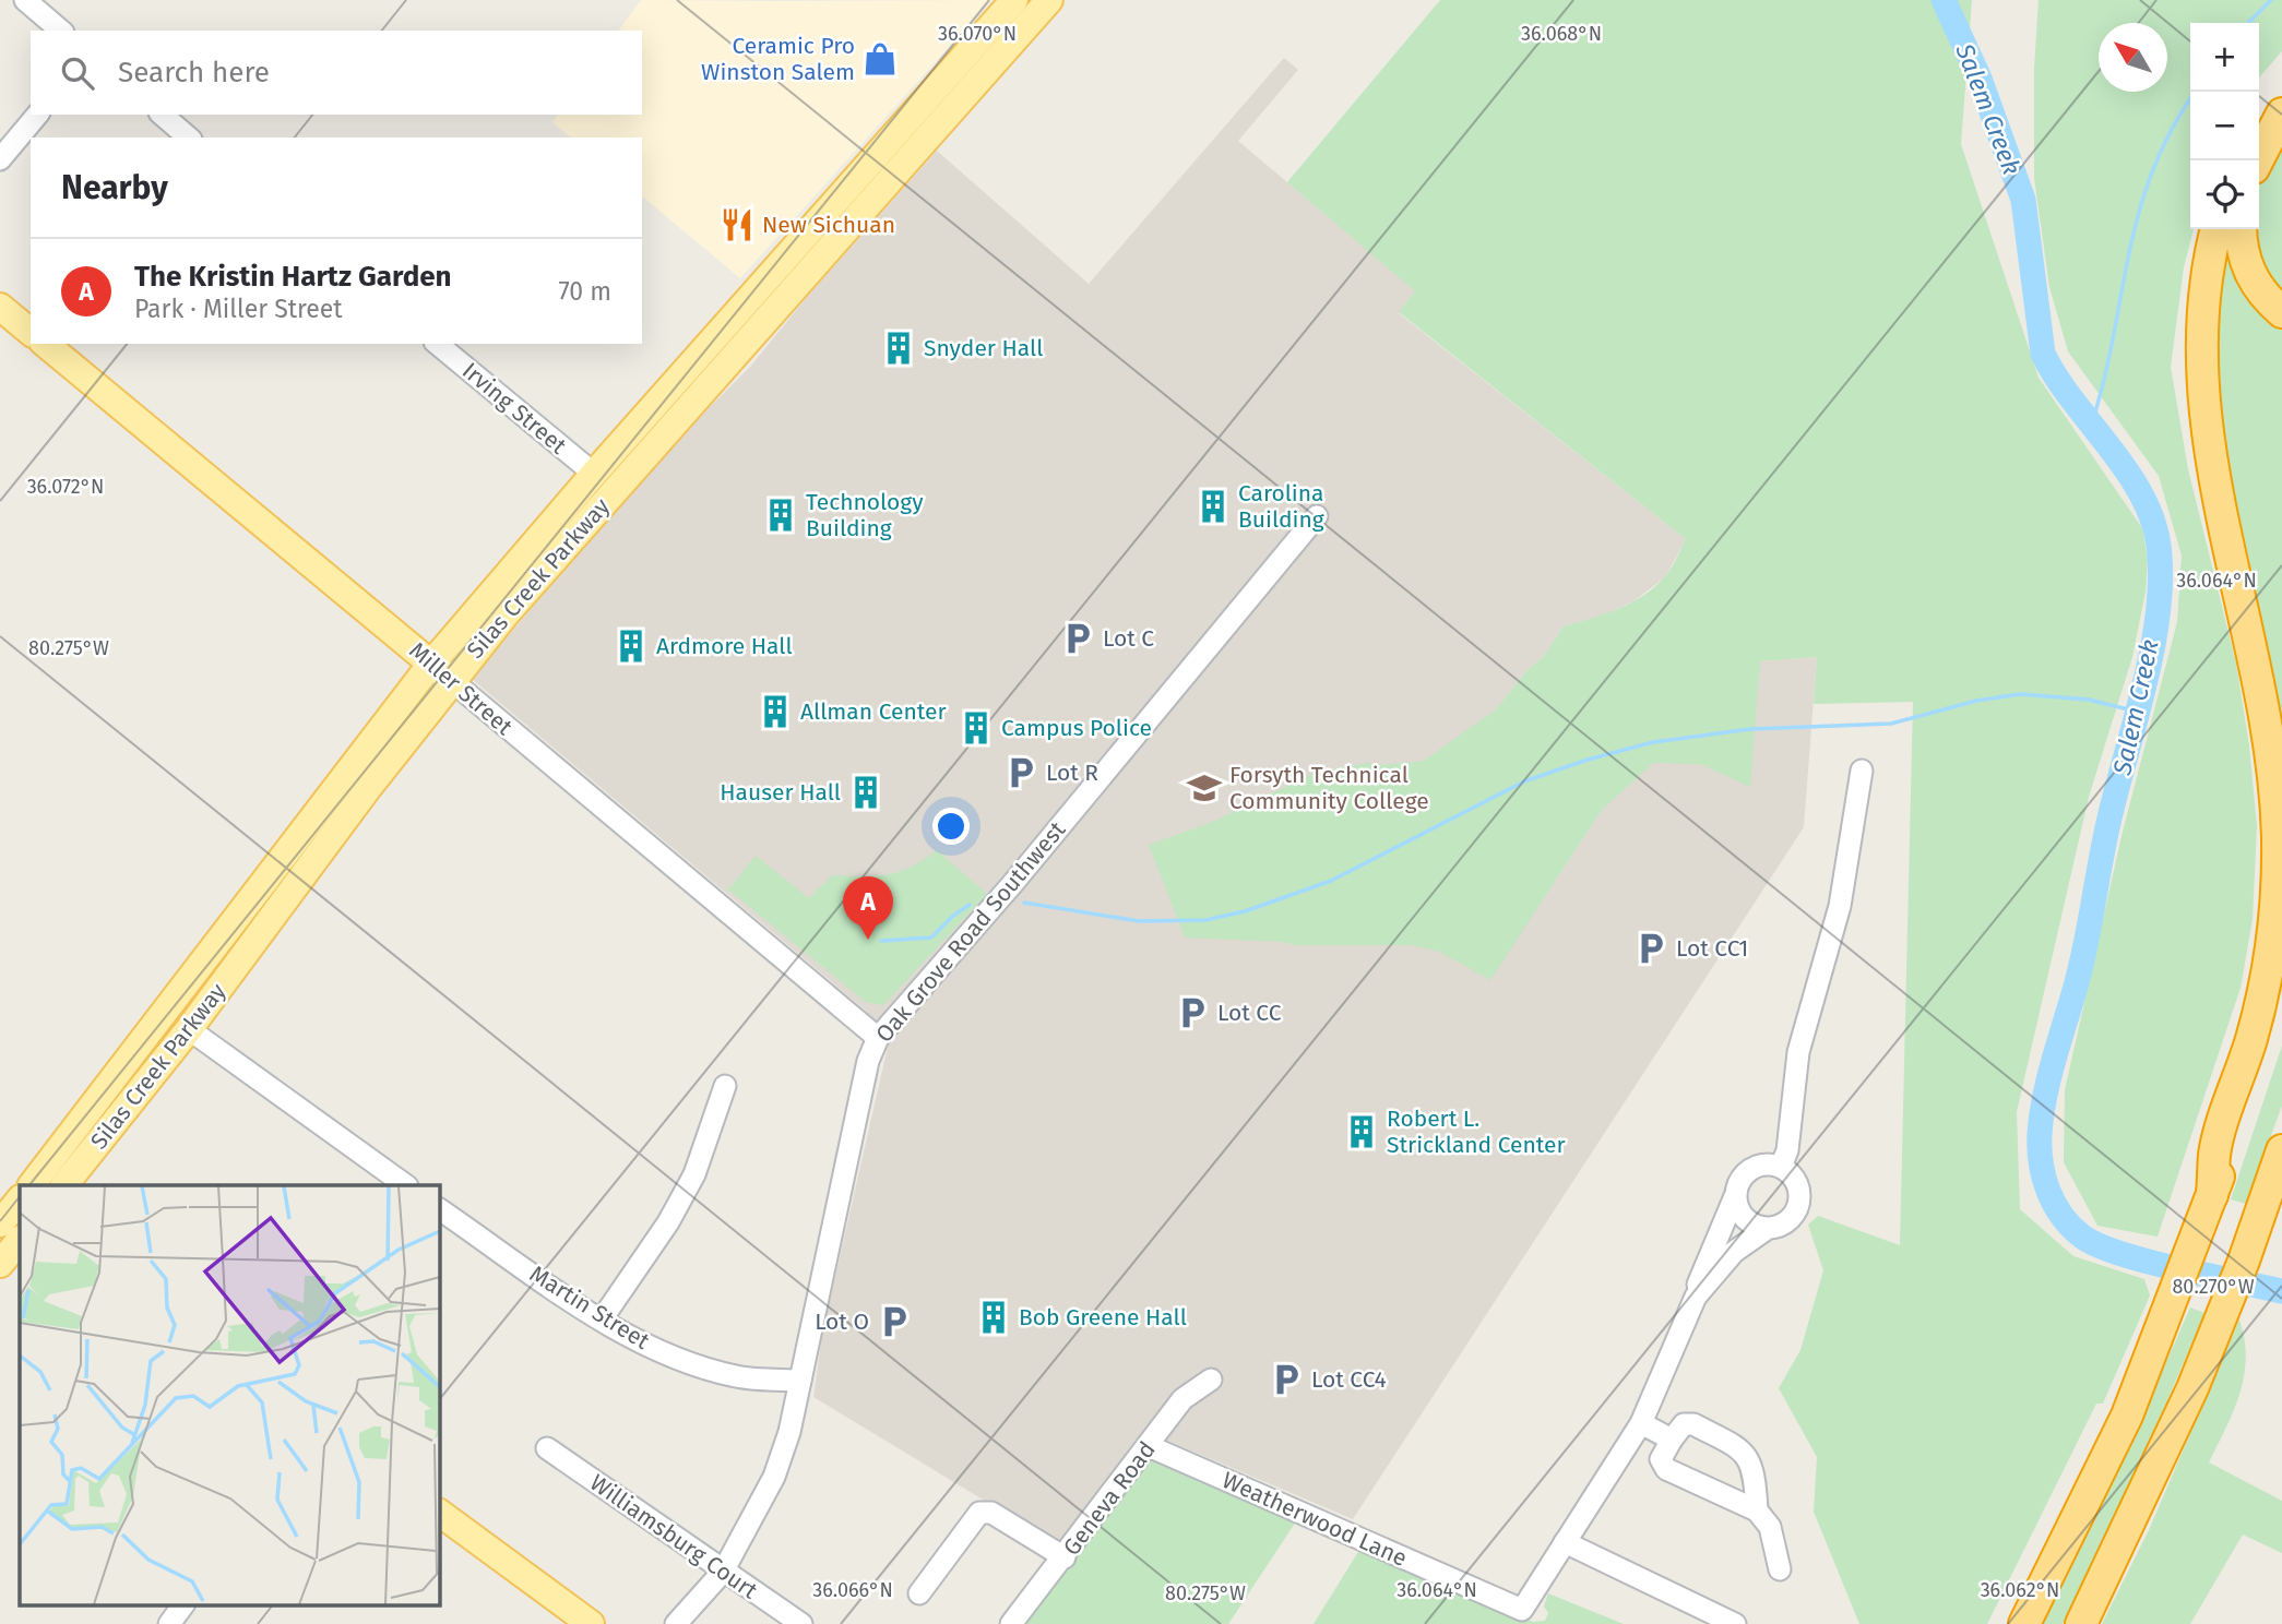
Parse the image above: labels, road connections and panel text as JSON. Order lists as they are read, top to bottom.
{
  "streets": {
    "main road": ["Silas Creek Parkway", "Miller Street"],
    "street": [
      "Irving Street",
      "Oak Grove Road Southwest",
      "Martin Street",
      "Geneva Road",
      "Weatherwood Lane",
      "Williamsburg Court"
    ]
  },
  "crossings": [
    ["Irving Street", "Silas Creek Parkway"],
    ["Silas Creek Parkway", "Miller Street"],
    ["Miller Street", "Oak Grove Road Southwest"],
    ["Oak Grove Road Southwest", "Martin Street"],
    ["Oak Grove Road Southwest", "Williamsburg Court"],
    ["Geneva Road", "Weatherwood Lane"]
  ],
  "water": ["Salem Creek"],
  "places": {
    "shop": ["Ceramic Pro Winston Salem"],
    "restaurant": ["New Sichuan"],
    "building": [
      "Snyder Hall",
      "Carolina Building",
      "Technology Building",
      "Ardmore Hall",
      "Allman Center",
      "Campus Police",
      "Hauser Hall",
      "Robert L. Strickland Center",
      "Bob Greene Hall"
    ],
    "parking": [
      "Lot C",
      "Lot R",
      "Lot CC1",
      "Lot CC",
      "Lot O",
      "Lot CC4"
    ],
    "school or university": ["Forsyth Technical Community College"]
  },
  "north": "top left",
  "page": {
    "map_buttons": ["+", "−"],
    "search": "Search here",
    "heading": "Nearby",
    "list": [
      {
        "mark": "A",
        "name": "The Kristin Hartz Garden",
        "note": "Park · Miller Street",
        "value": "70 m"
      }
    ],
    "pins": "A"
  },
  "coordinates": [
    "36.070°N",
    "36.068°N",
    "36.072°N",
    "36.064°N",
    "80.275°W",
    "80.270°W",
    "36.066°N",
    "36.062°N"
  ]
}
